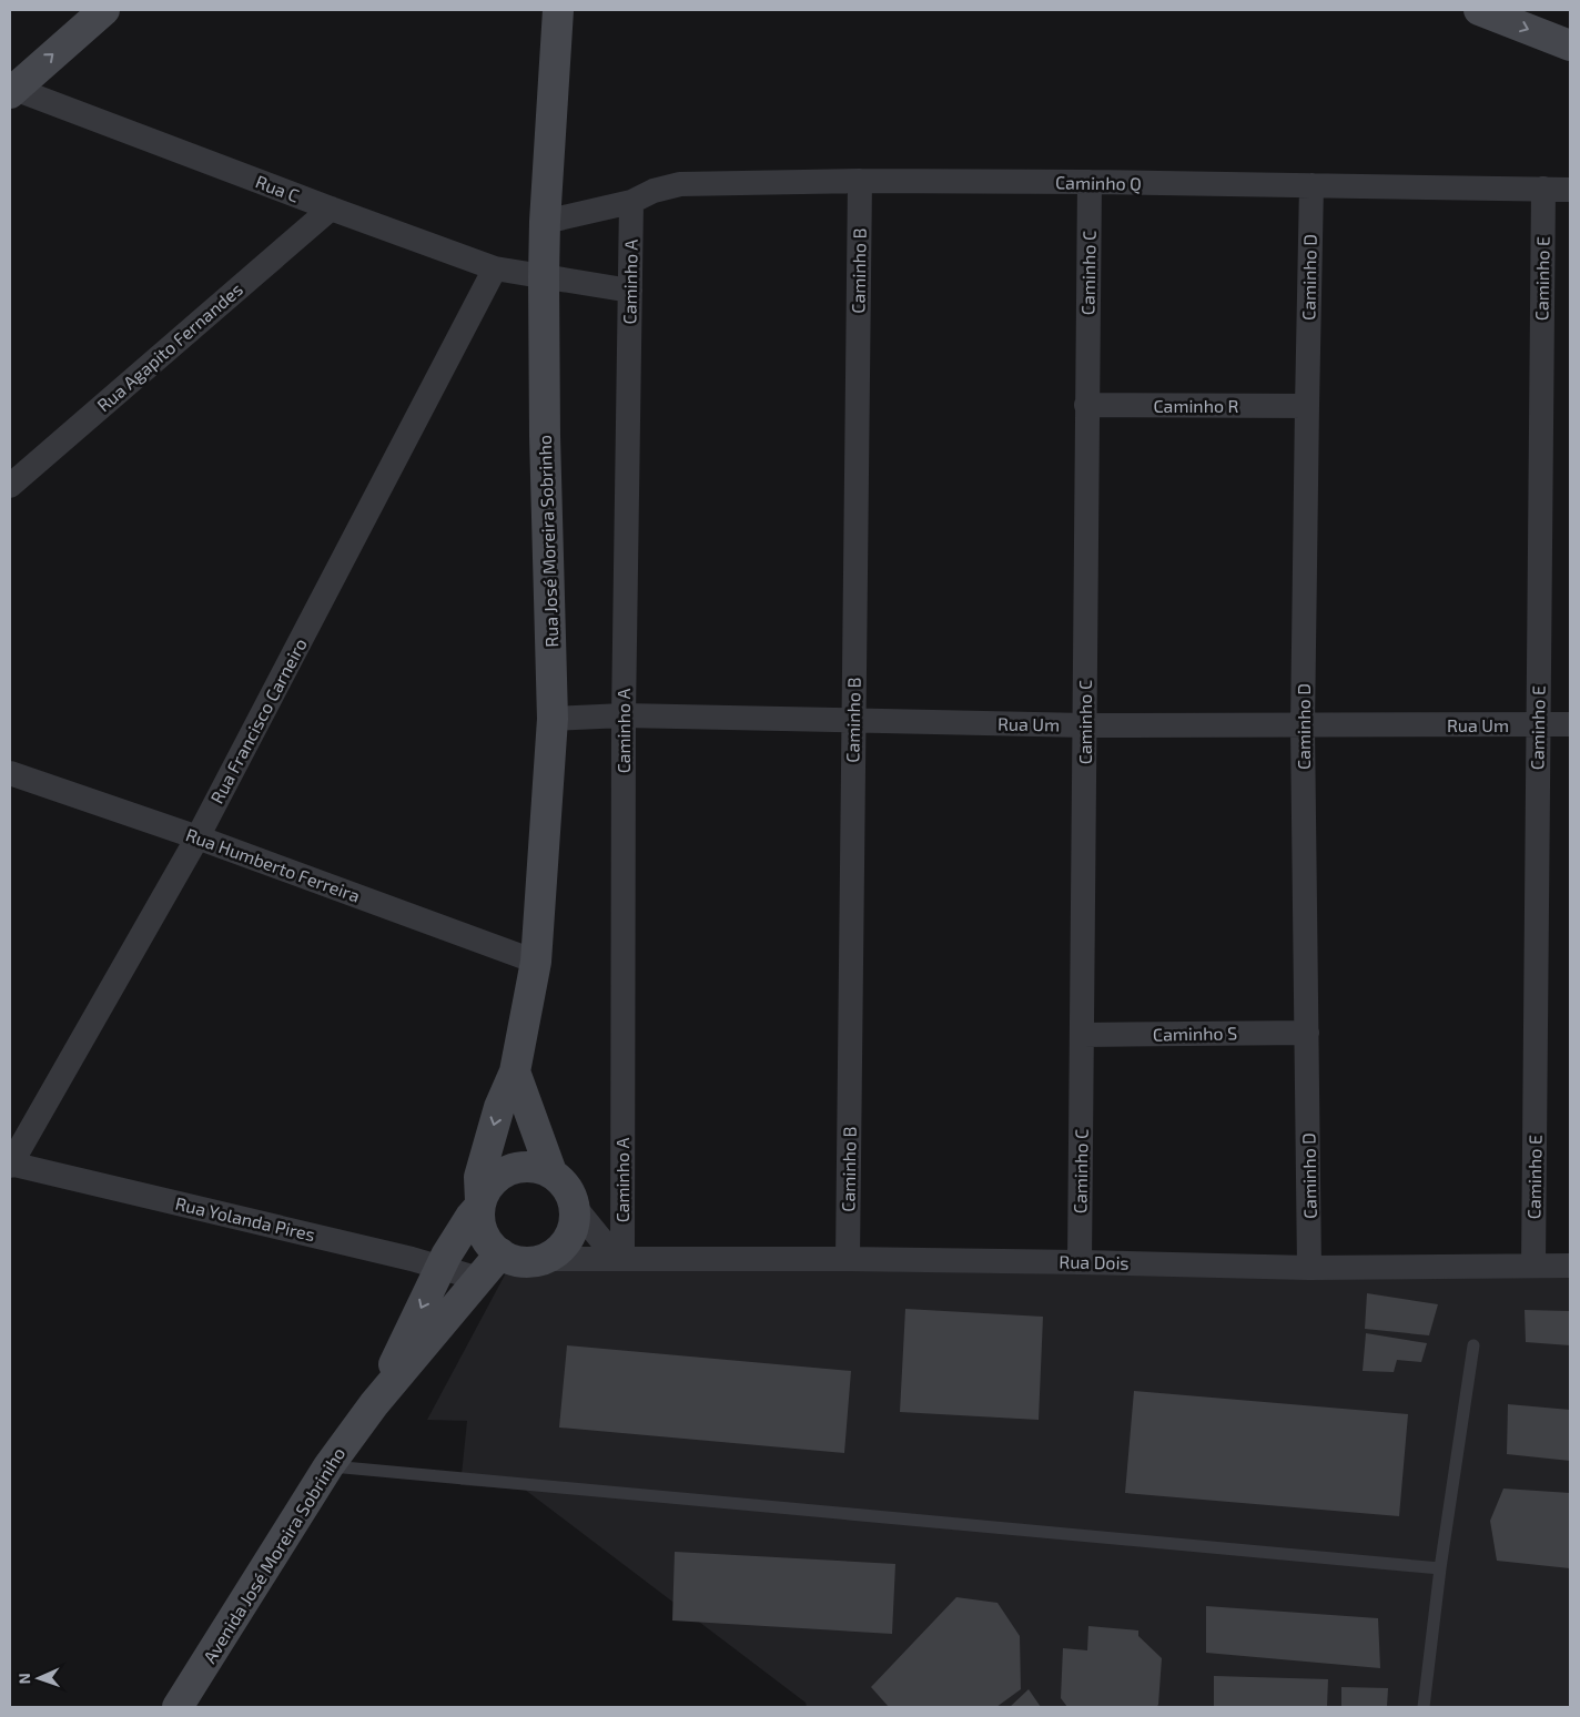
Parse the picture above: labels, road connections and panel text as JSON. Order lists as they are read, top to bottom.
{
  "streets": {
    "street": [
      "Caminho Q",
      "Rua C",
      "Caminho B",
      "Caminho C",
      "Caminho D",
      "Caminho E",
      "Caminho A",
      "Rua Agapito Fernandes",
      "Caminho R",
      "Rua José Moreira Sobrinho",
      "Rua Francisco Carneiro",
      "Rua Um",
      "Rua Humberto Ferreira",
      "Caminho S",
      "Rua Yolanda Pires",
      "Rua Dois",
      "Avenida José Moreira Sobriniho"
    ]
  },
  "crossings": [
    ["Caminho Q", "Caminho B"],
    ["Caminho Q", "Caminho C"],
    ["Caminho Q", "Caminho D"],
    ["Caminho Q", "Caminho E"],
    ["Caminho Q", "Caminho A"],
    ["Caminho Q", "Rua José Moreira Sobrinho"],
    ["Rua C", "Caminho A"],
    ["Rua C", "Rua Agapito Fernandes"],
    ["Rua C", "Rua José Moreira Sobrinho"],
    ["Rua C", "Rua Francisco Carneiro"],
    ["Caminho B", "Rua Um"],
    ["Caminho B", "Rua Dois"],
    ["Caminho C", "Caminho R"],
    ["Caminho C", "Rua Um"],
    ["Caminho C", "Caminho S"],
    ["Caminho C", "Rua Dois"],
    ["Caminho D", "Caminho R"],
    ["Caminho D", "Rua Um"],
    ["Caminho D", "Caminho S"],
    ["Caminho D", "Rua Dois"],
    ["Caminho E", "Rua Um"],
    ["Caminho E", "Rua Dois"],
    ["Caminho A", "Rua Um"],
    ["Caminho A", "Rua Dois"],
    ["Rua José Moreira Sobrinho", "Rua Um"],
    ["Rua José Moreira Sobrinho", "Rua Humberto Ferreira"],
    ["Rua José Moreira Sobrinho", "Rua Dois"],
    ["Rua José Moreira Sobrinho", "Avenida José Moreira Sobriniho"],
    ["Rua Francisco Carneiro", "Rua Humberto Ferreira"],
    ["Rua Francisco Carneiro", "Rua Yolanda Pires"],
    ["Rua Yolanda Pires", "Avenida José Moreira Sobriniho"],
    ["Rua Dois", "Avenida José Moreira Sobriniho"]
  ],
  "north": "left"
}
